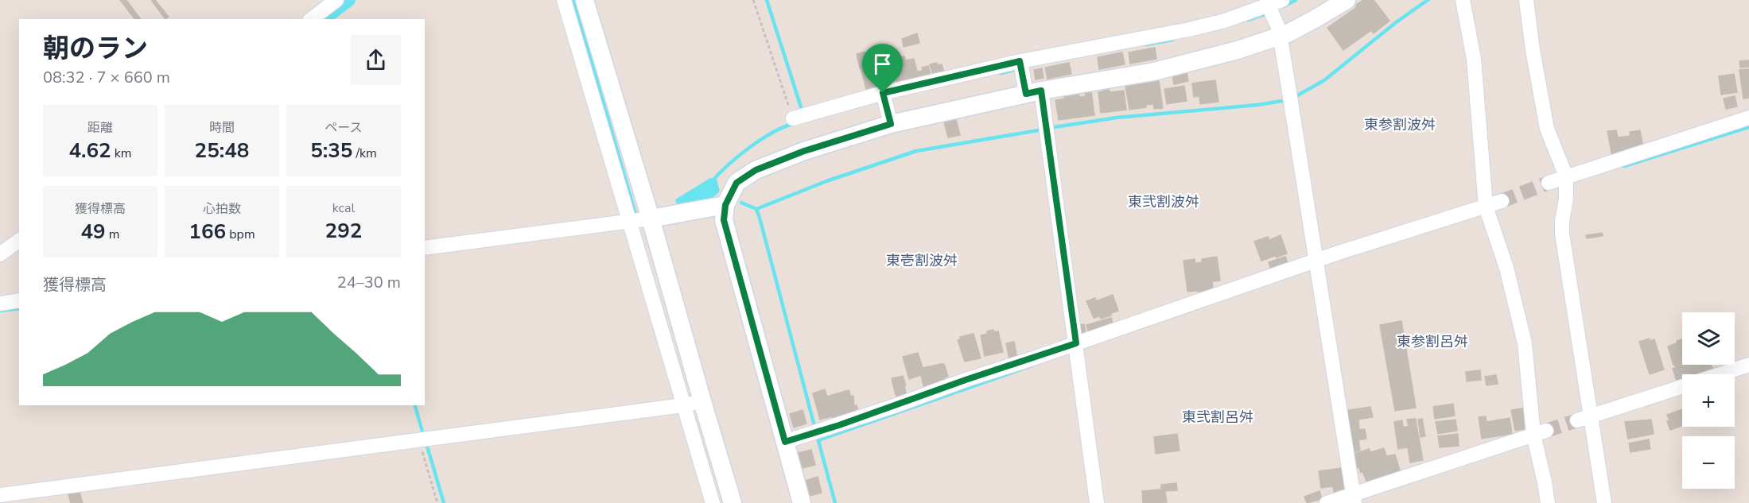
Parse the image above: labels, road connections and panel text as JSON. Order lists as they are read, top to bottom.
{
  "districts": [
    "東参割波舛",
    "東弐割波舛",
    "東壱割波舛",
    "東参割呂舛",
    "東弐割呂舛"
  ],
  "page": {
    "heading": ["朝のラン", "08:32 · 7 × 660 m"],
    "stats": [
      ["距離", "4.62 km"],
      ["時間", "25:48"],
      ["ペース", "5:35 /km"],
      ["獲得標高", "49 m"],
      ["心拍数", "166 bpm"],
      ["kcal", "292"]
    ],
    "chart": ["獲得標高", "24–30 m"],
    "map_buttons": ["+", "−"]
  }
}
